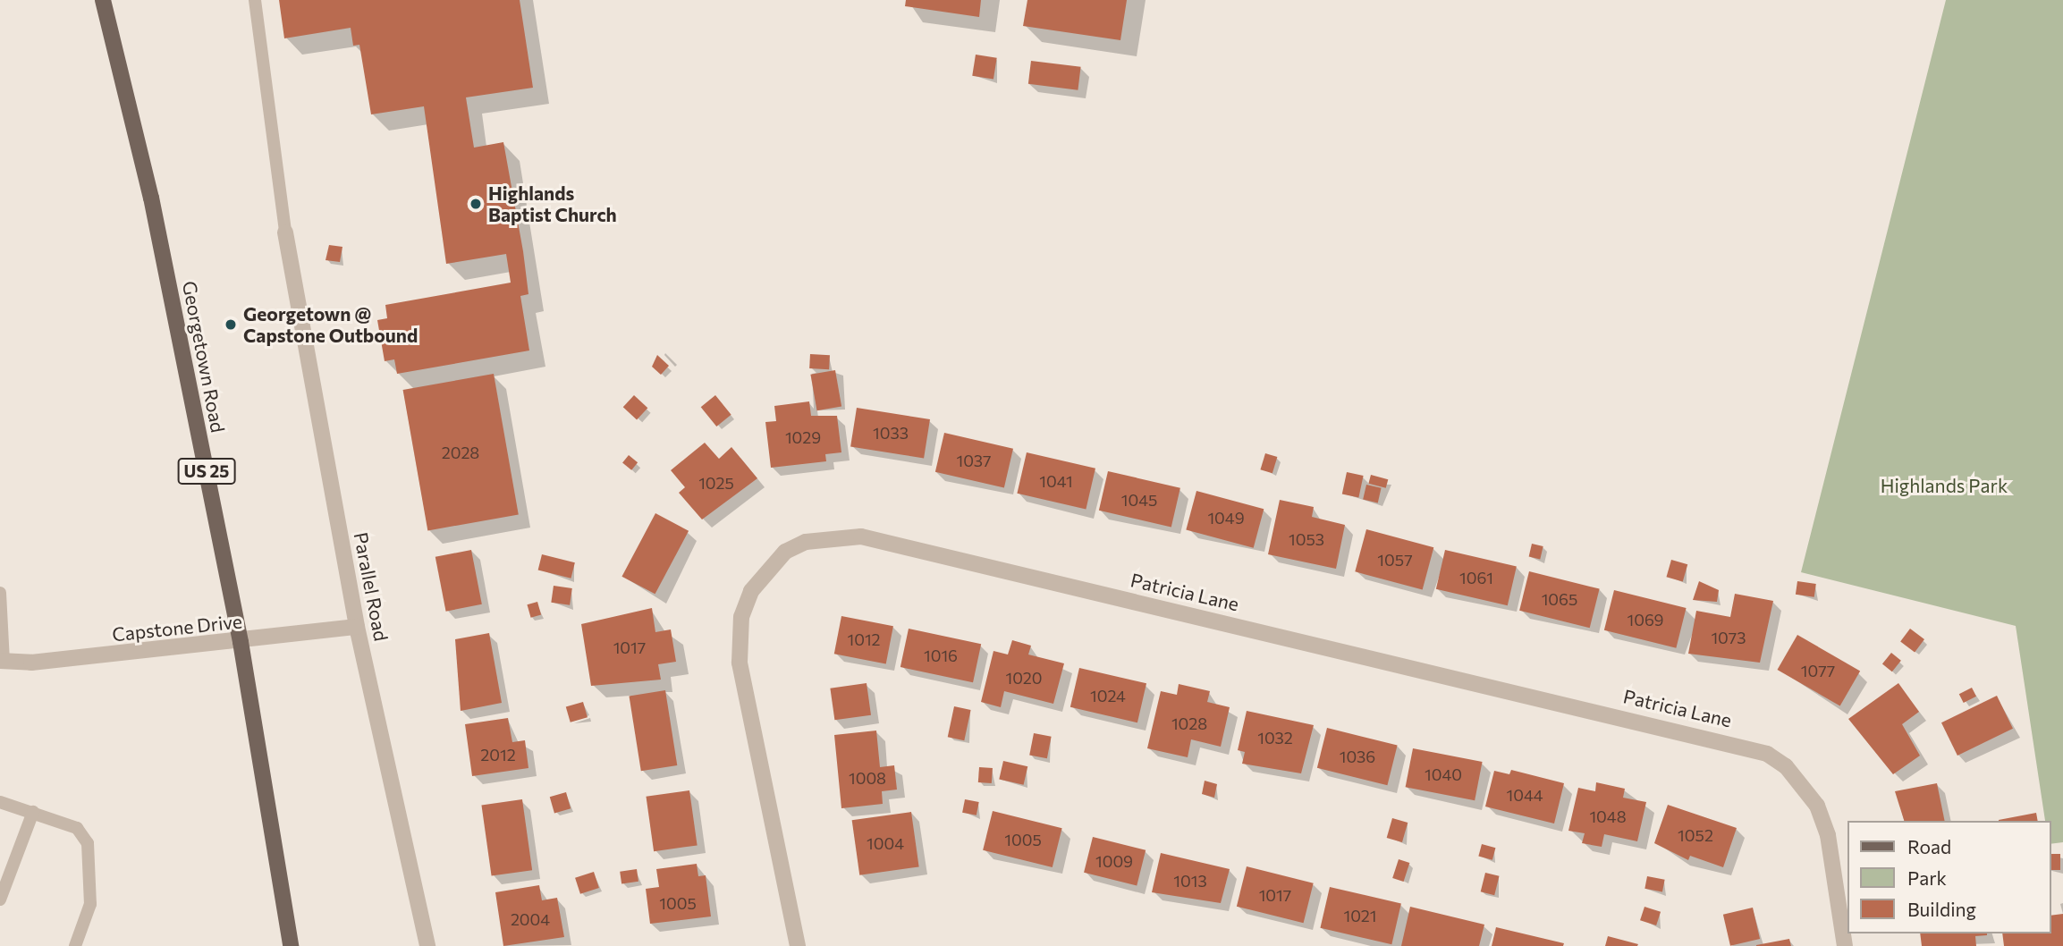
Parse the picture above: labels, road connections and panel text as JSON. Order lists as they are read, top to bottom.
{
  "streets": {
    "main road": ["Georgetown Road", "US 25"],
    "street": ["Parallel Road", "Patricia Lane", "Capstone Drive"]
  },
  "crossings": [
    ["Georgetown Road", "Capstone Drive"],
    ["Parallel Road", "Capstone Drive"]
  ],
  "parks": ["Highlands Park"],
  "places": ["Highlands Baptist Church", "Georgetown @ Capstone Outbound"],
  "house_numbers": [
    "1033",
    "1029",
    "2028",
    "1037",
    "1041",
    "1025",
    "1045",
    "1049",
    "1053",
    "1057",
    "1061",
    "1065",
    "1069",
    "1073",
    "1012",
    "1017",
    "1016",
    "1077",
    "1020",
    "1024",
    "1028",
    "1032",
    "2012",
    "1036",
    "1040",
    "1008",
    "1044",
    "1048",
    "1052",
    "1005",
    "1004",
    "1009",
    "1013",
    "1017",
    "1005",
    "1021",
    "2004"
  ],
  "legend": ["Road", "Park", "Building"]
}
